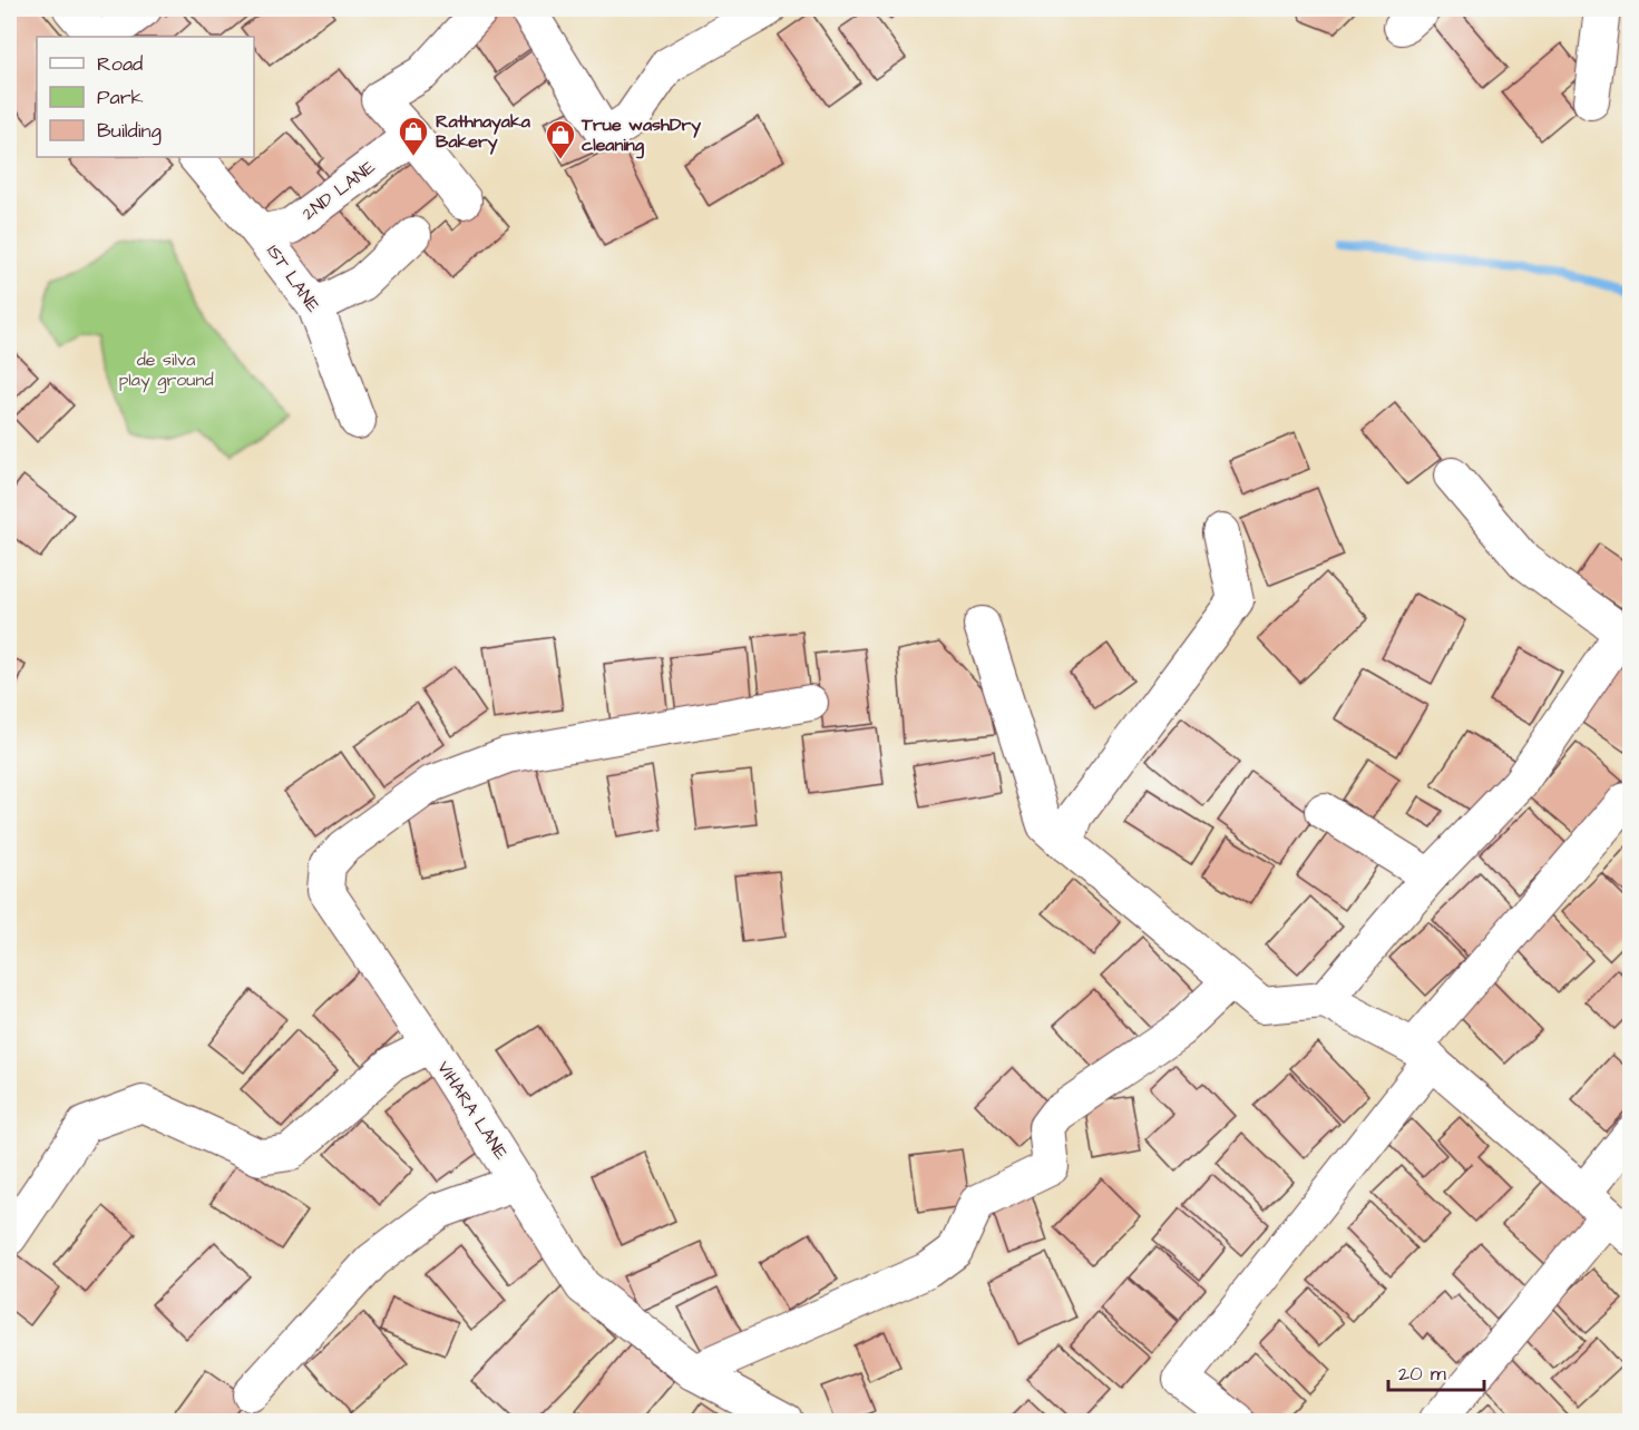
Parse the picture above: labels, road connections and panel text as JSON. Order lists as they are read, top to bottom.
{
  "streets": {
    "street": ["2ND LANE", "1ST LANE", "VIHARA LANE"]
  },
  "crossings": [
    ["2ND LANE", "1ST LANE"]
  ],
  "parks": ["de silva play ground"],
  "places": {
    "shop": ["Rathnayaka Bakery", "True washDry cleaning"]
  },
  "legend": ["Road", "Park", "Building"],
  "scale_bar": "20 m"
}
